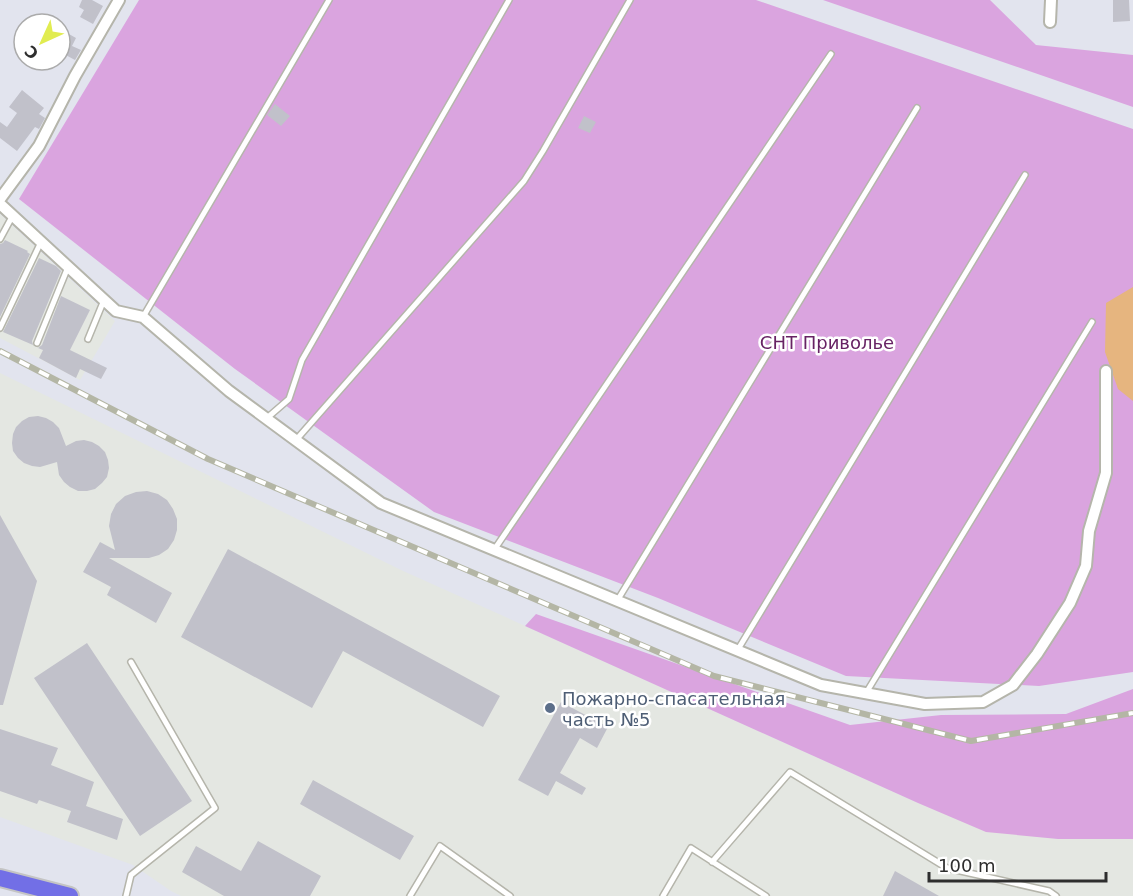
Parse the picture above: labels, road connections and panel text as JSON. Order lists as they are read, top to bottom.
{
  "parks": ["СНТ Приволье"],
  "places": ["Пожарно-спасательная часть №5"],
  "scale_bar": "100 m",
  "north": "bottom left"
}
